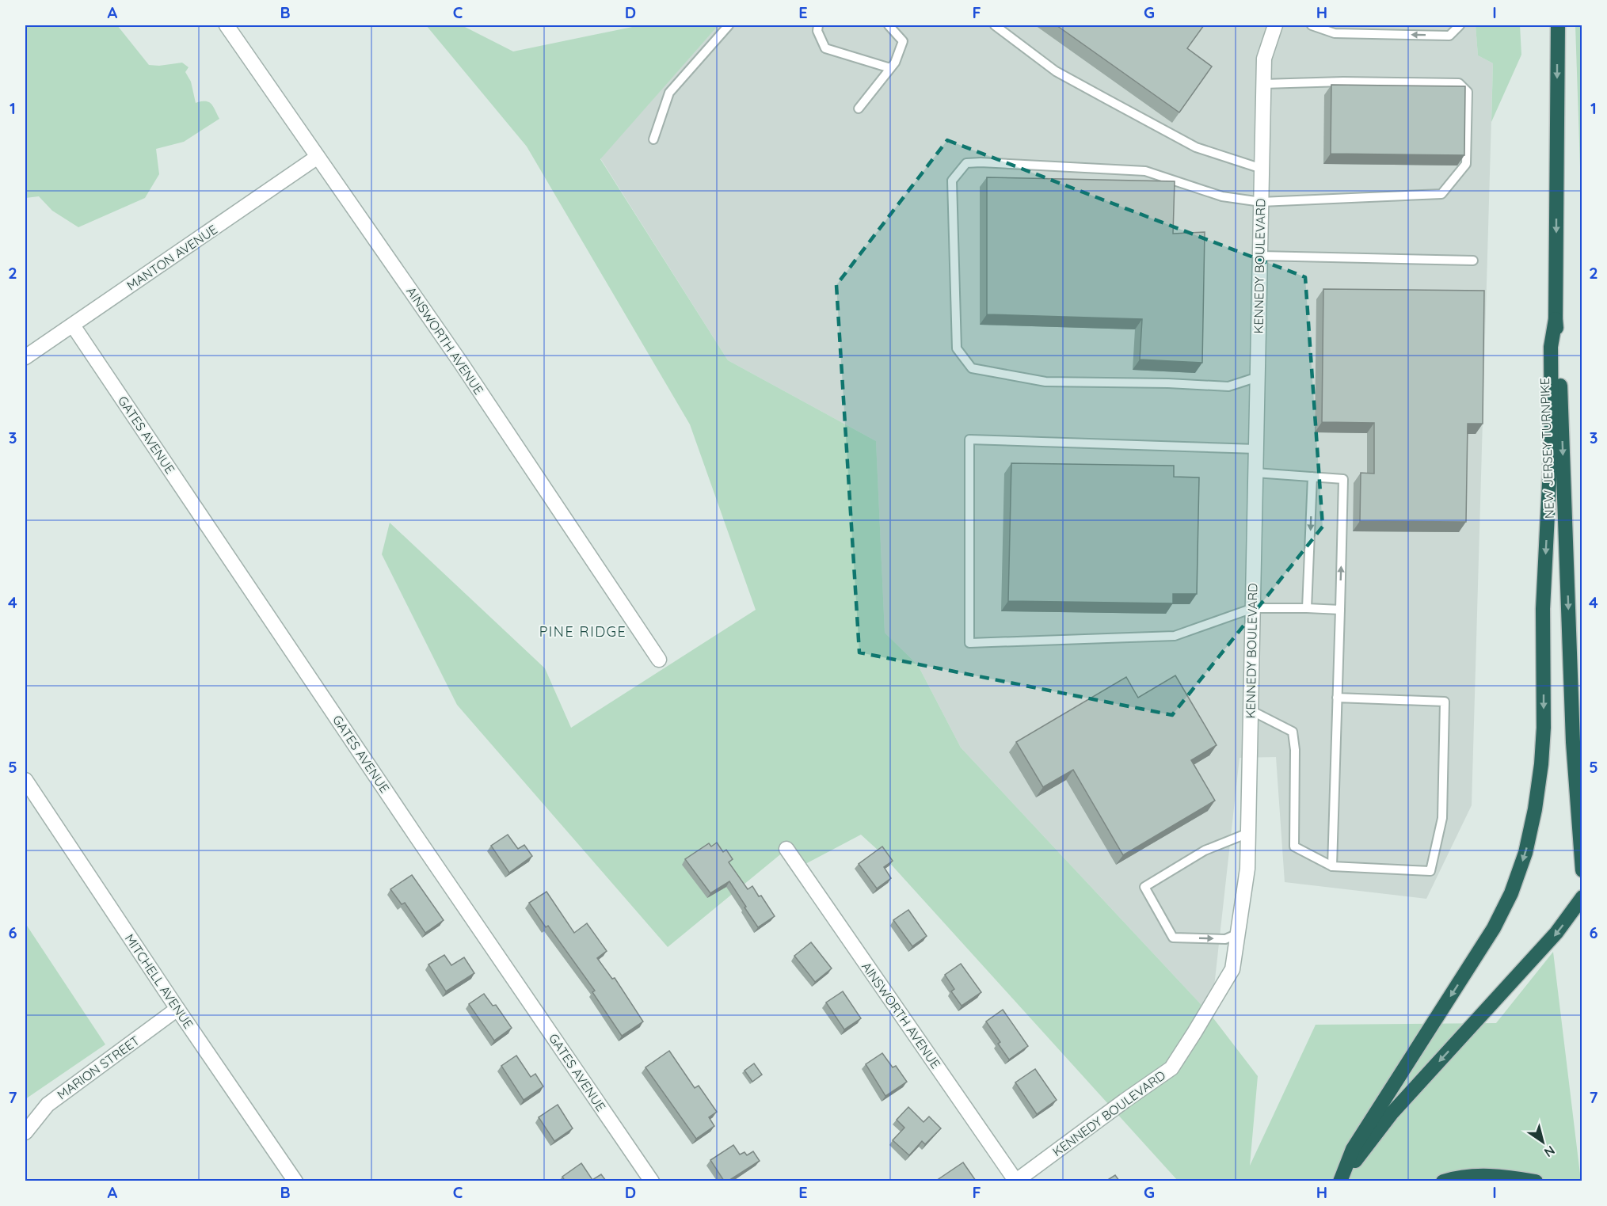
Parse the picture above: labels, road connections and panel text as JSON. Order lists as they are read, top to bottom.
{
  "streets": {
    "highway": ["NEW JERSEY TURNPIKE"],
    "street": [
      "MANTON AVENUE",
      "KENNEDY BOULEVARD",
      "AINSWORTH AVENUE",
      "GATES AVENUE",
      "MITCHELL AVENUE",
      "MARION STREET"
    ]
  },
  "crossings": [
    ["MANTON AVENUE", "AINSWORTH AVENUE"],
    ["MANTON AVENUE", "GATES AVENUE"],
    ["KENNEDY BOULEVARD", "AINSWORTH AVENUE"],
    ["MITCHELL AVENUE", "MARION STREET"]
  ],
  "districts": ["PINE RIDGE"],
  "north": "bottom right",
  "grid": {
    "columns": [
      "A",
      "B",
      "C",
      "D",
      "E",
      "F",
      "G",
      "H",
      "I"
    ],
    "rows": [
      "1",
      "2",
      "3",
      "4",
      "5",
      "6",
      "7"
    ]
  }
}
